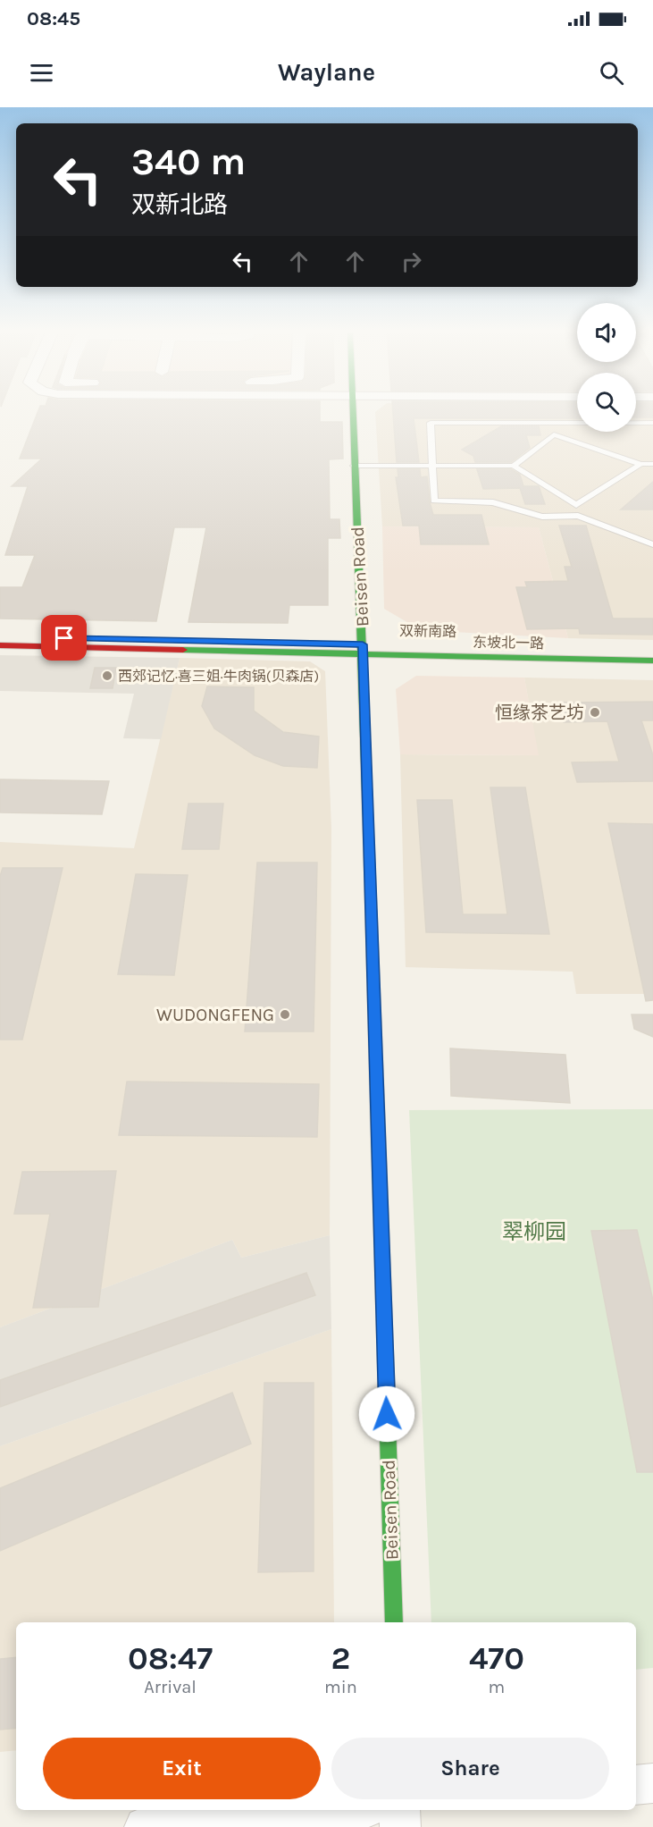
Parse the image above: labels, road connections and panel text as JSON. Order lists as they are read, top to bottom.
{
  "streets": {
    "street": ["Beisen Road", "双新南路", "东坡北一路"]
  },
  "crossings": [
    ["Beisen Road", "双新南路"],
    ["Beisen Road", "东坡北一路"],
    ["双新南路", "东坡北一路"]
  ],
  "parks": ["翠柳园"],
  "places": ["西郊记忆·喜三姐·牛肉锅(贝森店)", "恒缘茶艺坊", "WUDONGFENG"],
  "page": {
    "status": "08:45",
    "header": "Waylane",
    "turn": ["340 m", "双新北路"],
    "eta": [
      "08:47",
      "Arrival",
      "2",
      "min",
      "470",
      "m"
    ],
    "buttons": ["Exit", "Share"]
  }
}
